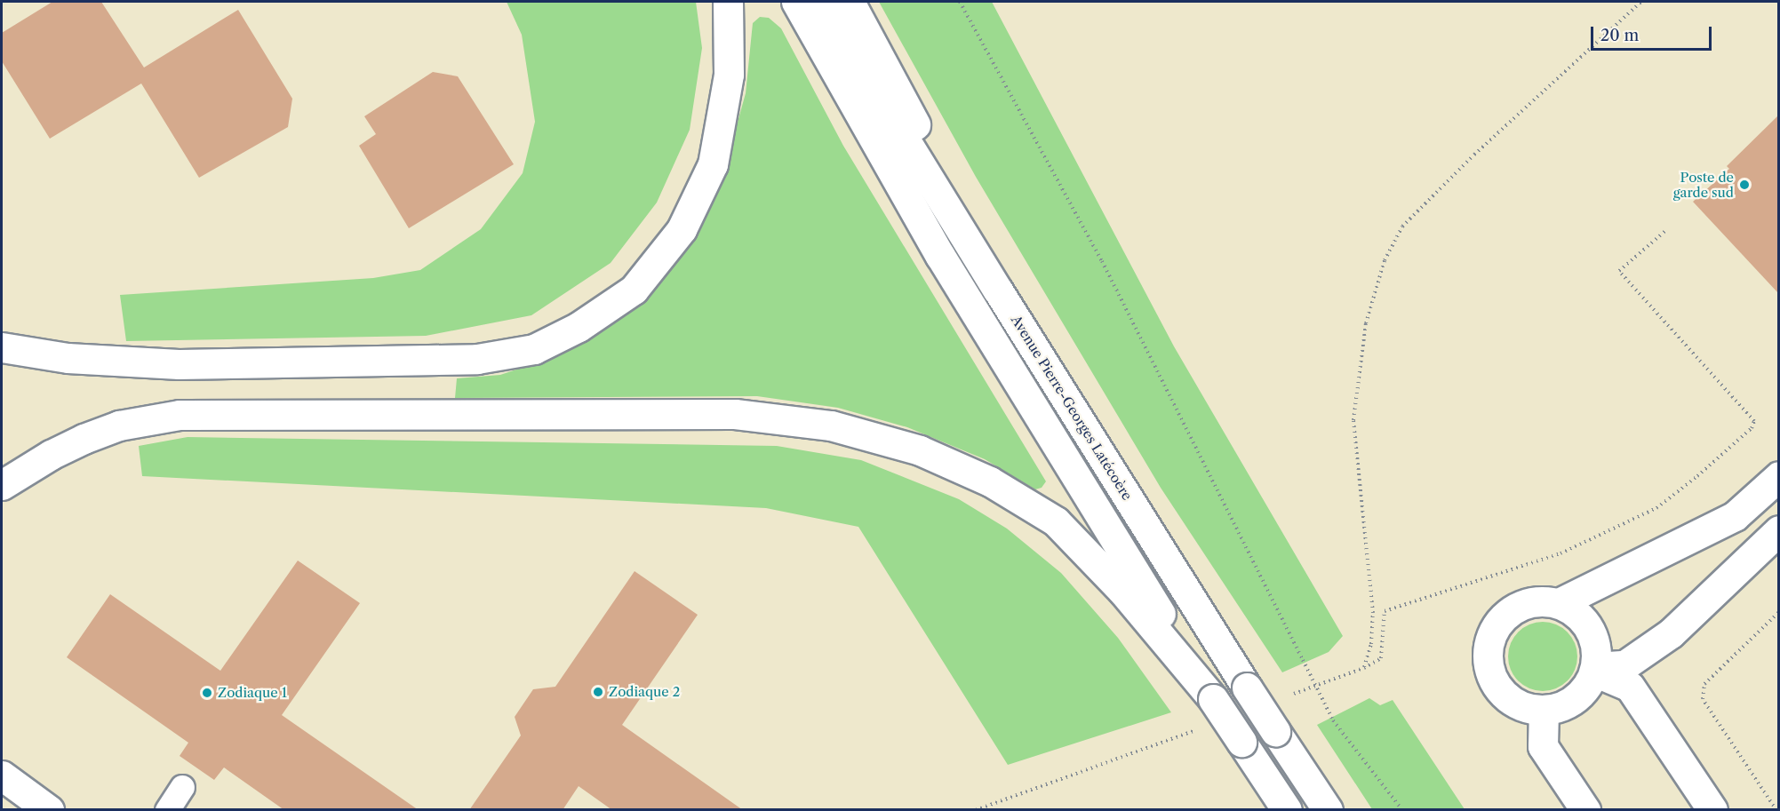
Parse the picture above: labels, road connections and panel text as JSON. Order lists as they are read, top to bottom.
{
  "streets": {
    "main road": ["Avenue Pierre-Georges Latécoère"]
  },
  "places": ["Poste de garde sud", "Zodiaque 2", "Zodiaque 1"],
  "scale_bar": "20 m"
}
